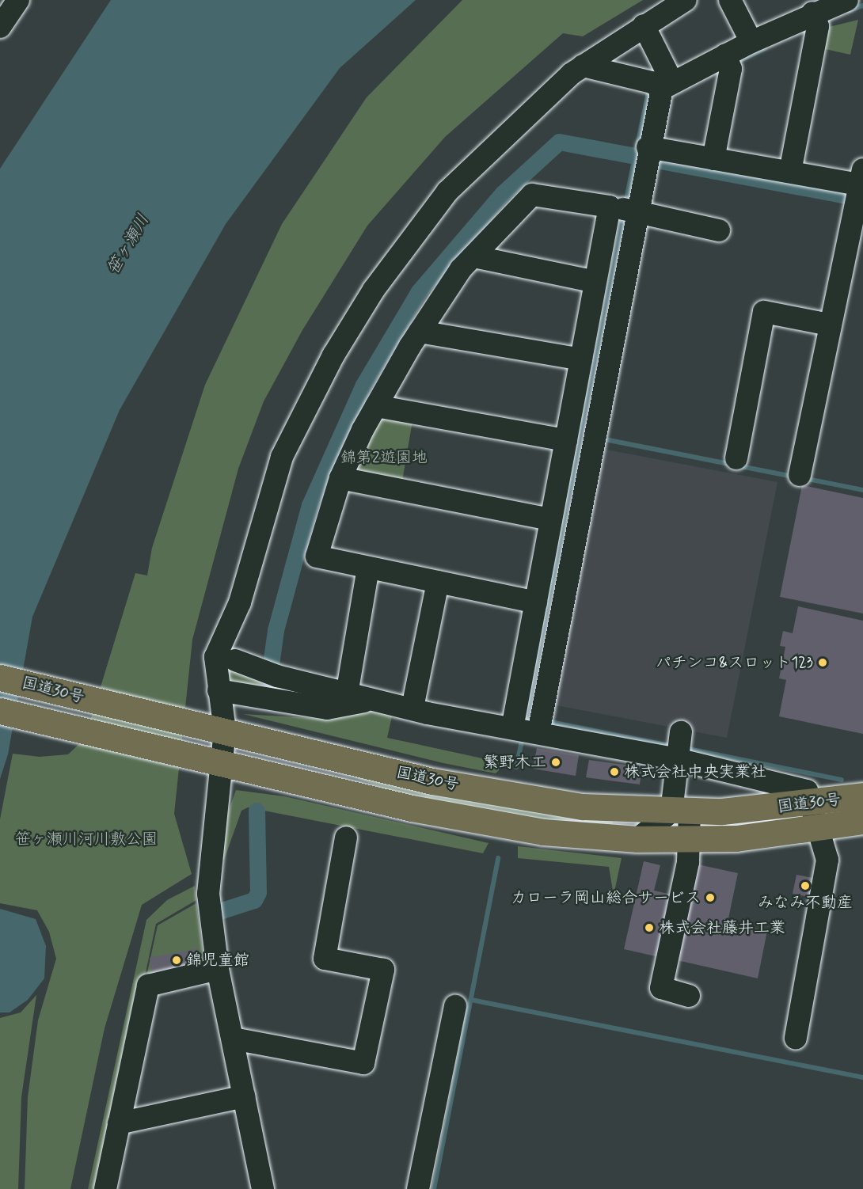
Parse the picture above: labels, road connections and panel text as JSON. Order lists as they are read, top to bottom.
{
  "streets": {
    "highway": ["国道30号"]
  },
  "water": ["笹ヶ瀬川"],
  "parks": ["錦第2遊園地", "笹ヶ瀬川河川敷公園"],
  "places": [
    "パチンコ&スロット123",
    "繁野木工",
    "株式会社中央実業社",
    "みなみ不動産",
    "カローラ岡山総合サービス",
    "株式会社藤井工業",
    "錦児童館"
  ]
}
